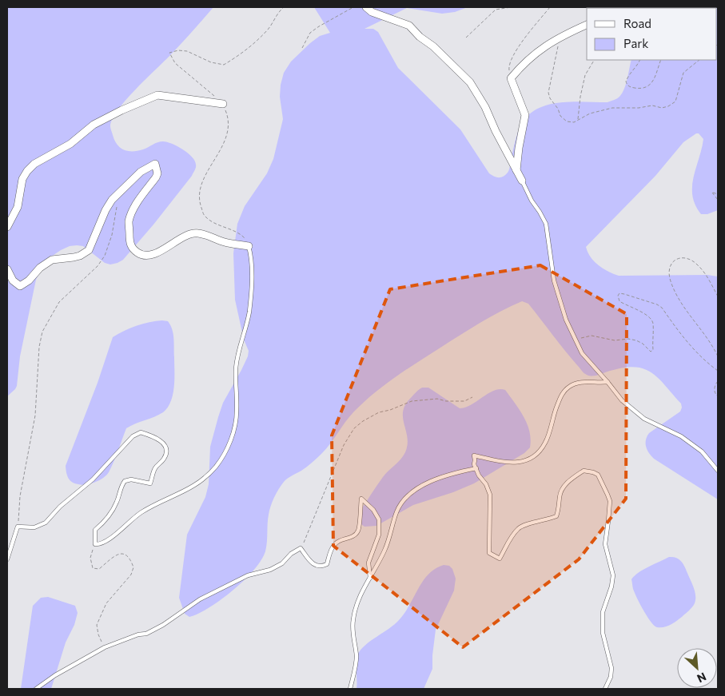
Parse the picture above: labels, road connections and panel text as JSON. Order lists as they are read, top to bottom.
{
  "legend": ["Road", "Park"],
  "north": "bottom right"
}
